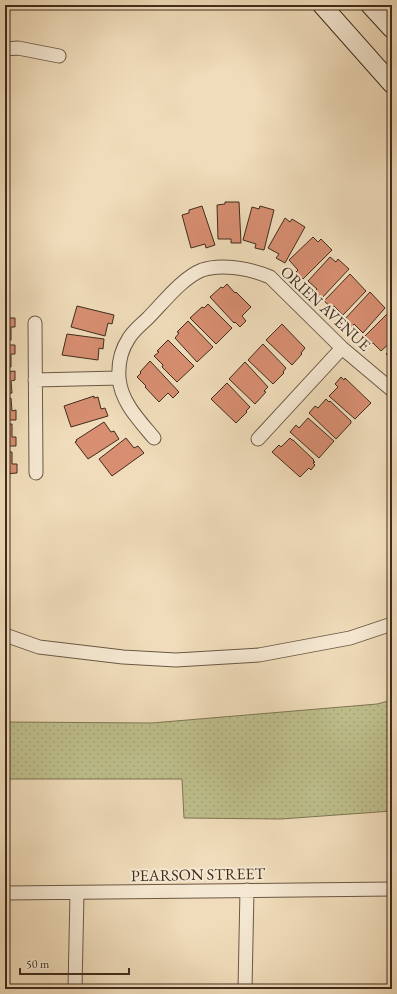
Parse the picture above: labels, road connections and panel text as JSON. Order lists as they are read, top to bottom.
{
  "streets": {
    "street": ["ORIEN AVENUE", "PEARSON STREET"]
  },
  "scale_bar": "50 m"
}
